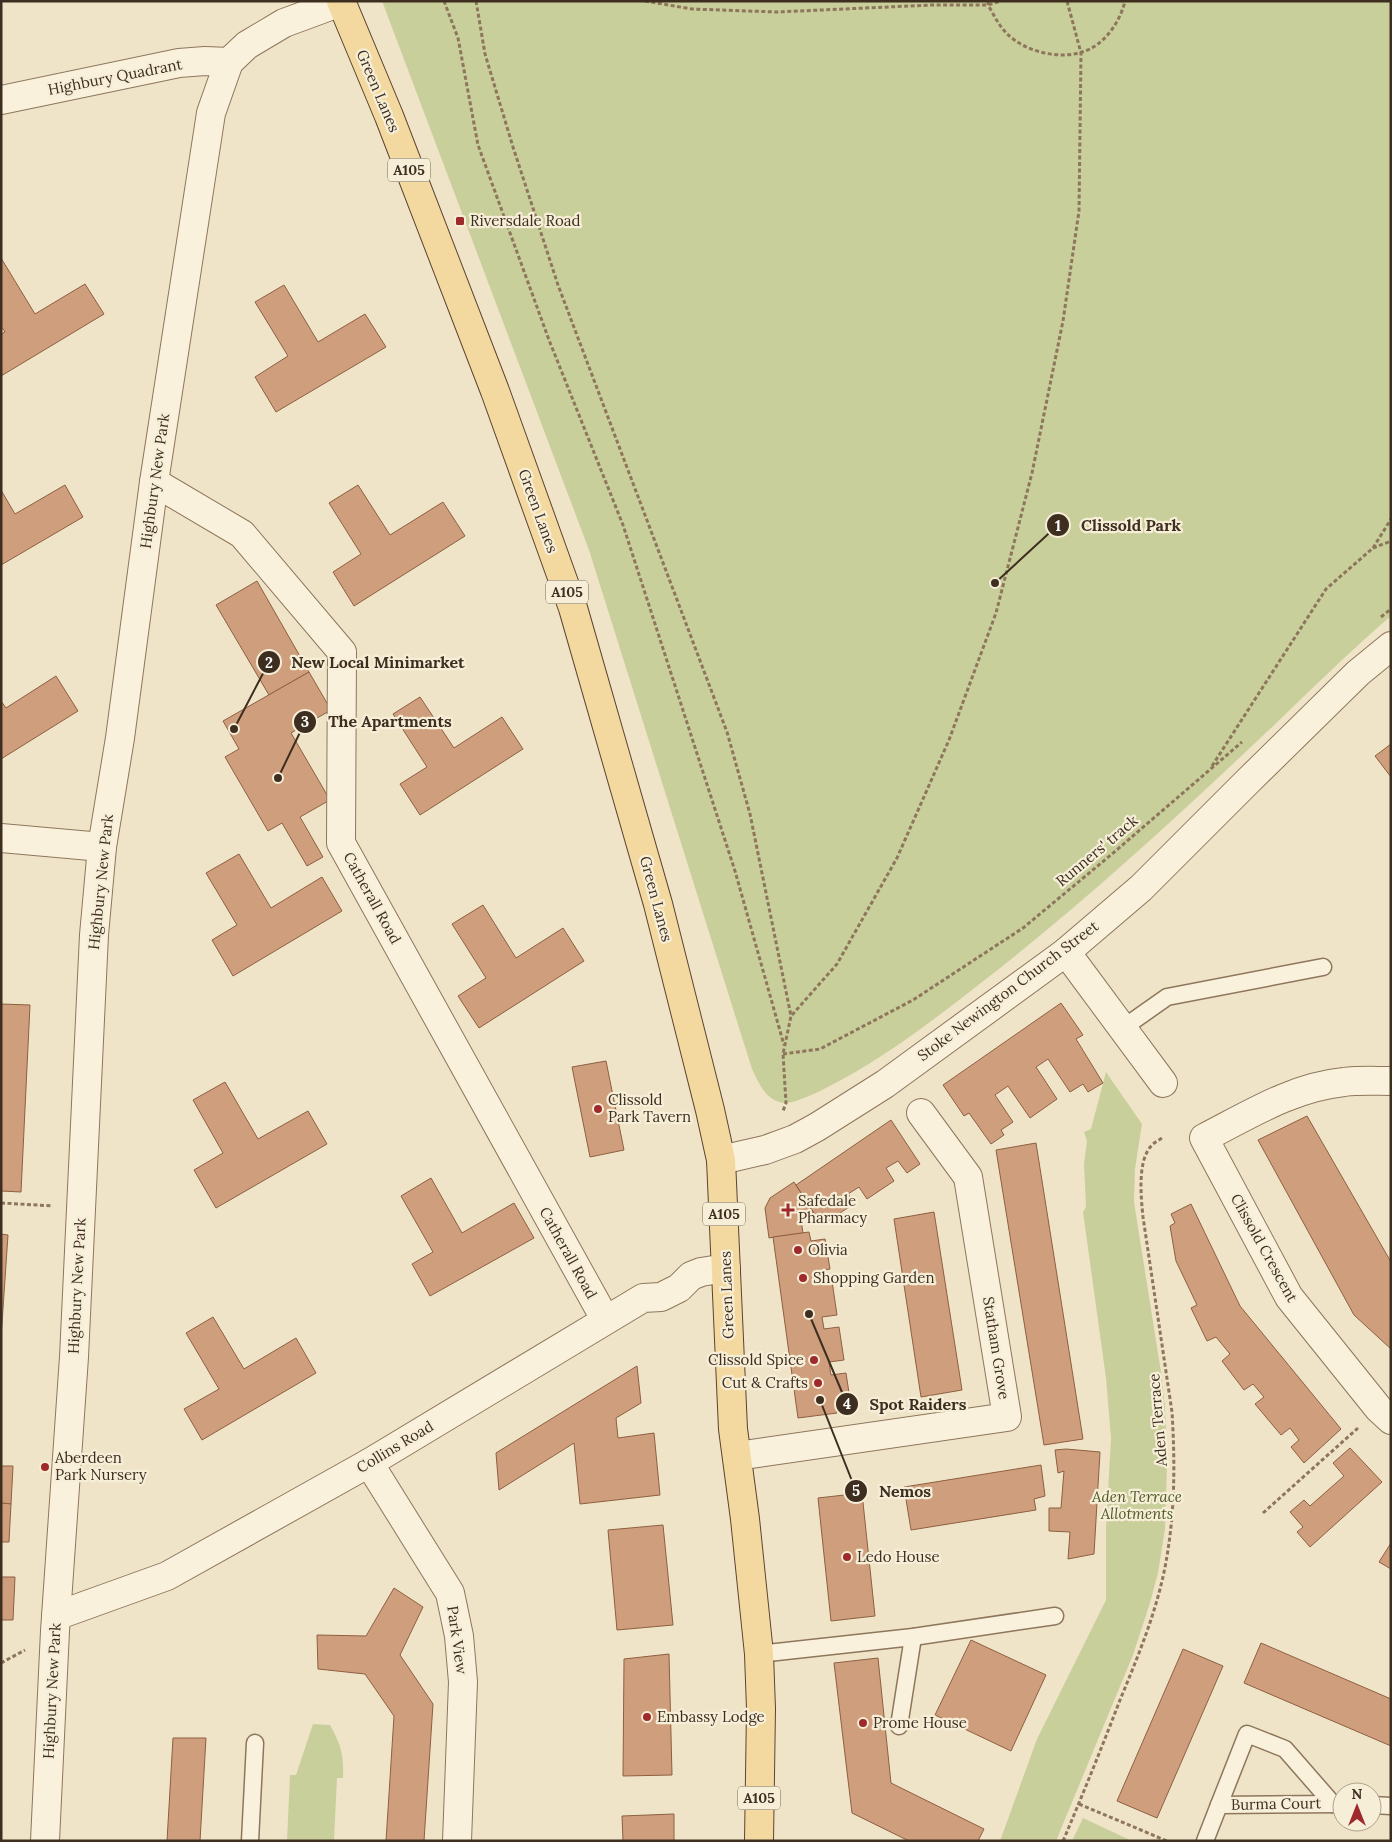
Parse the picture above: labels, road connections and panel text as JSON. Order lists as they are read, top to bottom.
{
  "streets": {
    "main road": ["Green Lanes", "A105"],
    "street": [
      "Highbury Quadrant",
      "Highbury New Park",
      "Catherall Road",
      "Stoke Newington Church Street",
      "Clissold Crescent",
      "Statham Grove",
      "Collins Road",
      "Park View"
    ],
    "lane": ["Burma Court"],
    "path": ["Runners' track", "Aden Terrace"]
  },
  "crossings": [
    ["Highbury Quadrant", "Highbury New Park"],
    ["Green Lanes", "Highbury New Park"],
    ["Green Lanes", "Stoke Newington Church Street"],
    ["Green Lanes", "Statham Grove"],
    ["Green Lanes", "Collins Road"],
    ["Highbury New Park", "Catherall Road"],
    ["Highbury New Park", "Collins Road"],
    ["Catherall Road", "Collins Road"],
    ["Collins Road", "Park View"]
  ],
  "parks": ["Aden Terrace Allotments"],
  "places": {
    "transit": ["Riversdale Road"],
    "other": [
      "Clissold Park",
      "New Local Minimarket",
      "The Apartments",
      "Clissold Park Tavern",
      "Olivia",
      "Shopping Garden",
      "Spot Raiders",
      "Clissold Spice",
      "Cut & Crafts",
      "Nemos",
      "Aberdeen Park Nursery",
      "Ledo House",
      "Embassy Lodge",
      "Prome House"
    ],
    "health": ["Safedale Pharmacy"]
  },
  "north": "top"
}
